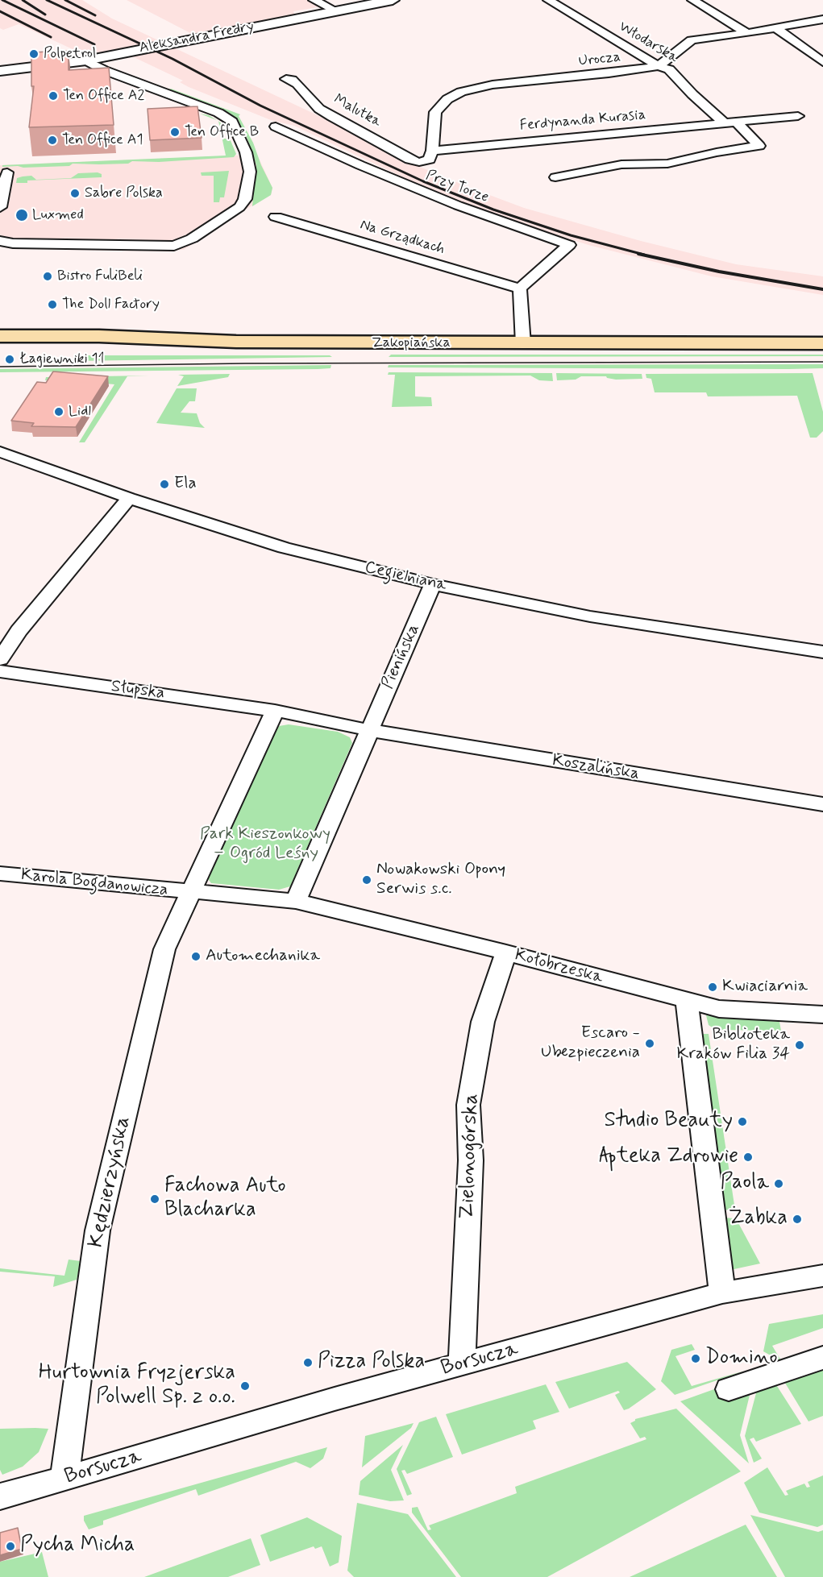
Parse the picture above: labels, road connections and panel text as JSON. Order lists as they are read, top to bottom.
{
  "streets": {
    "main road": ["Zakopiańska"],
    "street": [
      "Aleksandra Fredry",
      "Włodarska",
      "Urocza",
      "Malutka",
      "Ferdynanda Kurasia",
      "Przy Torze",
      "Na Grządkach",
      "Cegielniana",
      "Pienińska",
      "Słupska",
      "Koszalińska",
      "Karola Bogdanowicza",
      "Kołobrzeska",
      "Zielonogórska",
      "Kędzierzyńska",
      "Borsucza"
    ]
  },
  "crossings": [
    ["Włodarska", "Urocza"],
    ["Włodarska", "Ferdynanda Kurasia"],
    ["Urocza", "Malutka"],
    ["Urocza", "Ferdynanda Kurasia"],
    ["Malutka", "Ferdynanda Kurasia"],
    ["Przy Torze", "Na Grządkach"],
    ["Cegielniana", "Pienińska"],
    ["Pienińska", "Słupska"],
    ["Pienińska", "Koszalińska"],
    ["Pienińska", "Karola Bogdanowicza"],
    ["Pienińska", "Kołobrzeska"],
    ["Słupska", "Koszalińska"],
    ["Słupska", "Kędzierzyńska"],
    ["Karola Bogdanowicza", "Kołobrzeska"],
    ["Karola Bogdanowicza", "Kędzierzyńska"],
    ["Kołobrzeska", "Zielonogórska"],
    ["Zielonogórska", "Borsucza"],
    ["Kędzierzyńska", "Borsucza"]
  ],
  "parks": ["Park Kieszonkowy – Ogród Leśny"],
  "places": [
    "Polpetrol",
    "Ten Office A2",
    "Ten Office B",
    "Ten Office A1",
    "Sabre Polska",
    "Luxmed",
    "Bistro FuliBeli",
    "The Doll Factory",
    "Łagiewniki 11",
    "Lidl",
    "Ela",
    "Nowakowski Opony Serwis s.c.",
    "Automechanika",
    "Kwiaciarnia",
    "Escaro - Ubezpieczenia",
    "Biblioteka Kraków Filia 34",
    "Studio Beauty",
    "Apteka Zdrowie",
    "Paola",
    "Fachowa Auto Blacharka",
    "Żabka",
    "Domino",
    "Pizza Polska",
    "Hurtownia Fryzjerska Polwell Sp. z o.o.",
    "Pycha Micha"
  ]
}
